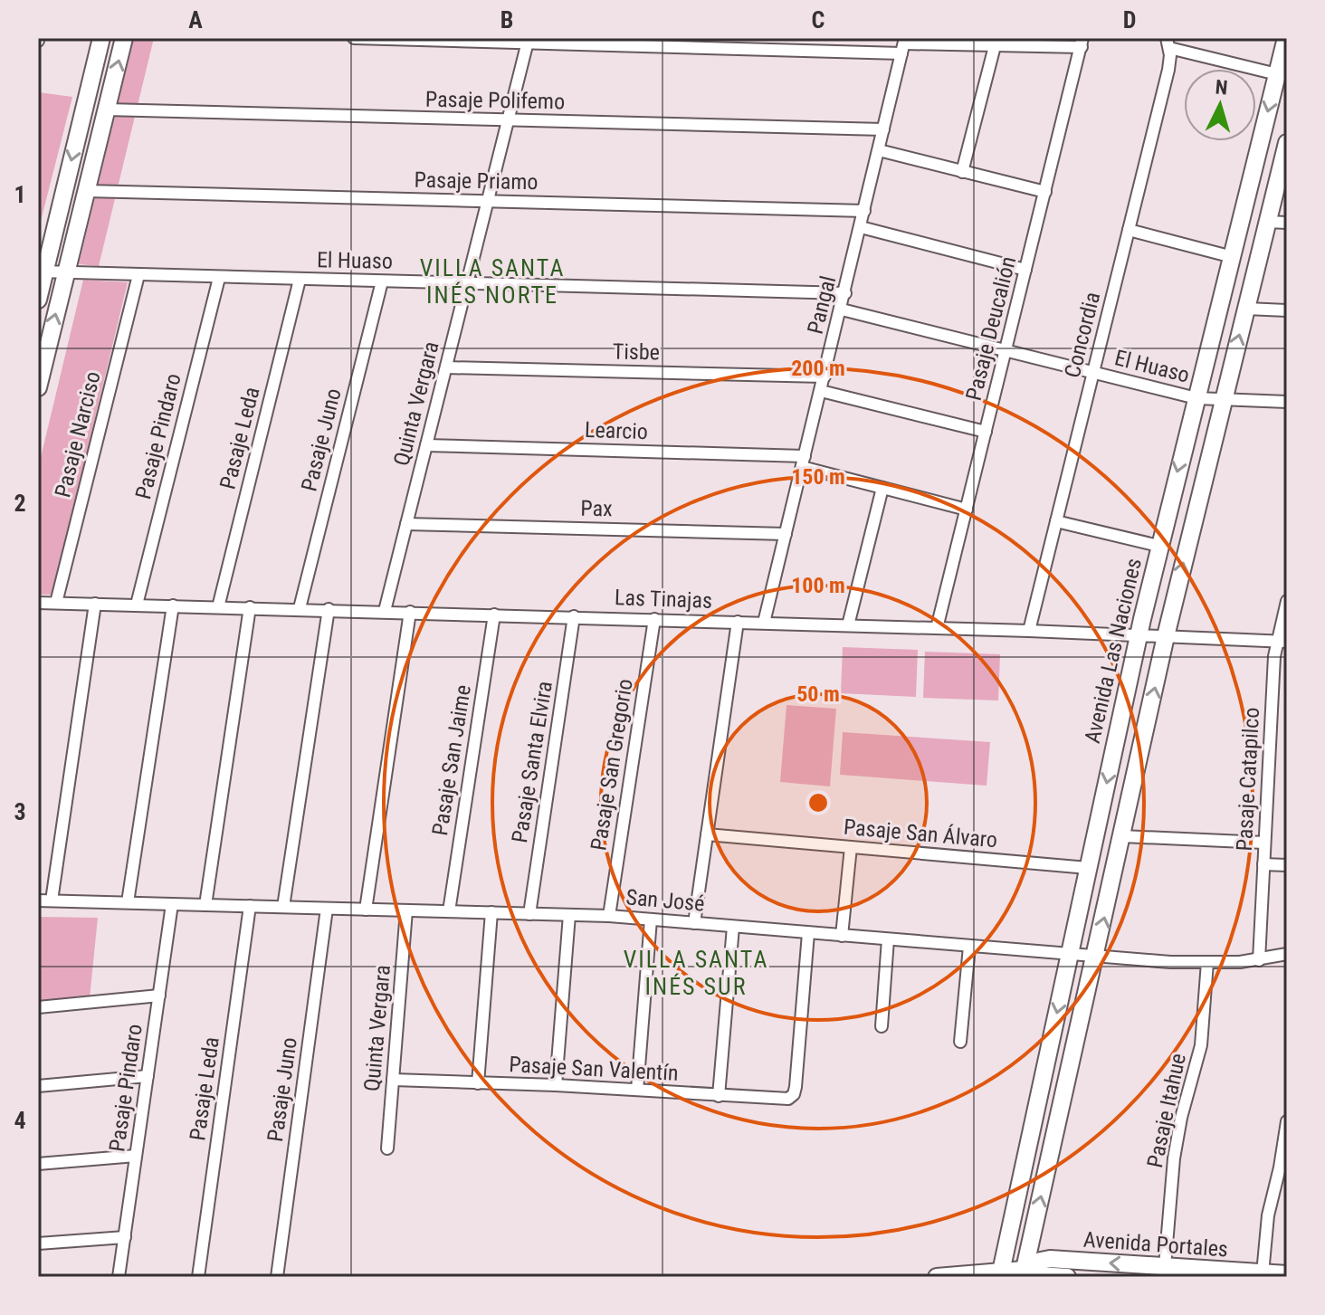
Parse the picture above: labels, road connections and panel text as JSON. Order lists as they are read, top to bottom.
{
  "streets": {
    "street": [
      "Pasaje Polifemo",
      "Pasaje Priamo",
      "El Huaso",
      "Pangal",
      "Pasaje Deucalión",
      "Concordia",
      "Tisbe",
      "Quinta Vergara",
      "Learcio",
      "Pasaje Narciso",
      "Pasaje Pindaro",
      "Pasaje Leda",
      "Pasaje Juno",
      "Pax",
      "Las Tinajas",
      "Avenida Las Naciones",
      "Pasaje San Jaime",
      "Pasaje Santa Elvira",
      "Pasaje San Gregorio",
      "Pasaje Catapilco",
      "Pasaje San Álvaro",
      "San José",
      "Pasaje San Valentín",
      "Pasaje Itahue",
      "Avenida Portales"
    ]
  },
  "crossings": [
    ["Pasaje Polifemo", "Pangal"],
    ["Pasaje Polifemo", "Quinta Vergara"],
    ["Pasaje Priamo", "Pangal"],
    ["Pasaje Priamo", "Quinta Vergara"],
    ["El Huaso", "Pangal"],
    ["El Huaso", "Pasaje Deucalión"],
    ["El Huaso", "Concordia"],
    ["El Huaso", "Quinta Vergara"],
    ["El Huaso", "Pasaje Narciso"],
    ["El Huaso", "Pasaje Pindaro"],
    ["El Huaso", "Pasaje Leda"],
    ["El Huaso", "Pasaje Juno"],
    ["El Huaso", "Avenida Las Naciones"],
    ["Pangal", "Tisbe"],
    ["Pangal", "Learcio"],
    ["Pangal", "Pax"],
    ["Pangal", "Las Tinajas"],
    ["Pasaje Deucalión", "Learcio"],
    ["Pasaje Deucalión", "Las Tinajas"],
    ["Concordia", "Las Tinajas"],
    ["Tisbe", "Quinta Vergara"],
    ["Quinta Vergara", "Learcio"],
    ["Quinta Vergara", "Pax"],
    ["Quinta Vergara", "Las Tinajas"],
    ["Quinta Vergara", "San José"],
    ["Quinta Vergara", "Pasaje San Valentín"],
    ["Pasaje Narciso", "Las Tinajas"],
    ["Pasaje Pindaro", "Las Tinajas"],
    ["Pasaje Pindaro", "San José"],
    ["Pasaje Leda", "Las Tinajas"],
    ["Pasaje Leda", "San José"],
    ["Pasaje Juno", "Las Tinajas"],
    ["Pasaje Juno", "San José"],
    ["Las Tinajas", "Avenida Las Naciones"],
    ["Las Tinajas", "Pasaje San Jaime"],
    ["Las Tinajas", "Pasaje Santa Elvira"],
    ["Las Tinajas", "Pasaje San Gregorio"],
    ["Las Tinajas", "Pasaje Catapilco"],
    ["Avenida Las Naciones", "Pasaje San Álvaro"],
    ["Avenida Las Naciones", "San José"],
    ["Avenida Las Naciones", "Avenida Portales"],
    ["Pasaje San Jaime", "San José"],
    ["Pasaje Santa Elvira", "San José"],
    ["Pasaje San Gregorio", "San José"],
    ["Pasaje Catapilco", "San José"],
    ["San José", "Pasaje San Valentín"],
    ["San José", "Pasaje Itahue"],
    ["Pasaje Itahue", "Avenida Portales"]
  ],
  "districts": ["VILLA SANTA INÉS NORTE", "VILLA SANTA INÉS SUR"],
  "north": "top",
  "grid": {
    "columns": [
      "A",
      "B",
      "C",
      "D"
    ],
    "rows": [
      "1",
      "2",
      "3",
      "4"
    ]
  },
  "rings": [
    "200 m",
    "150 m",
    "100 m",
    "50 m"
  ]
}
